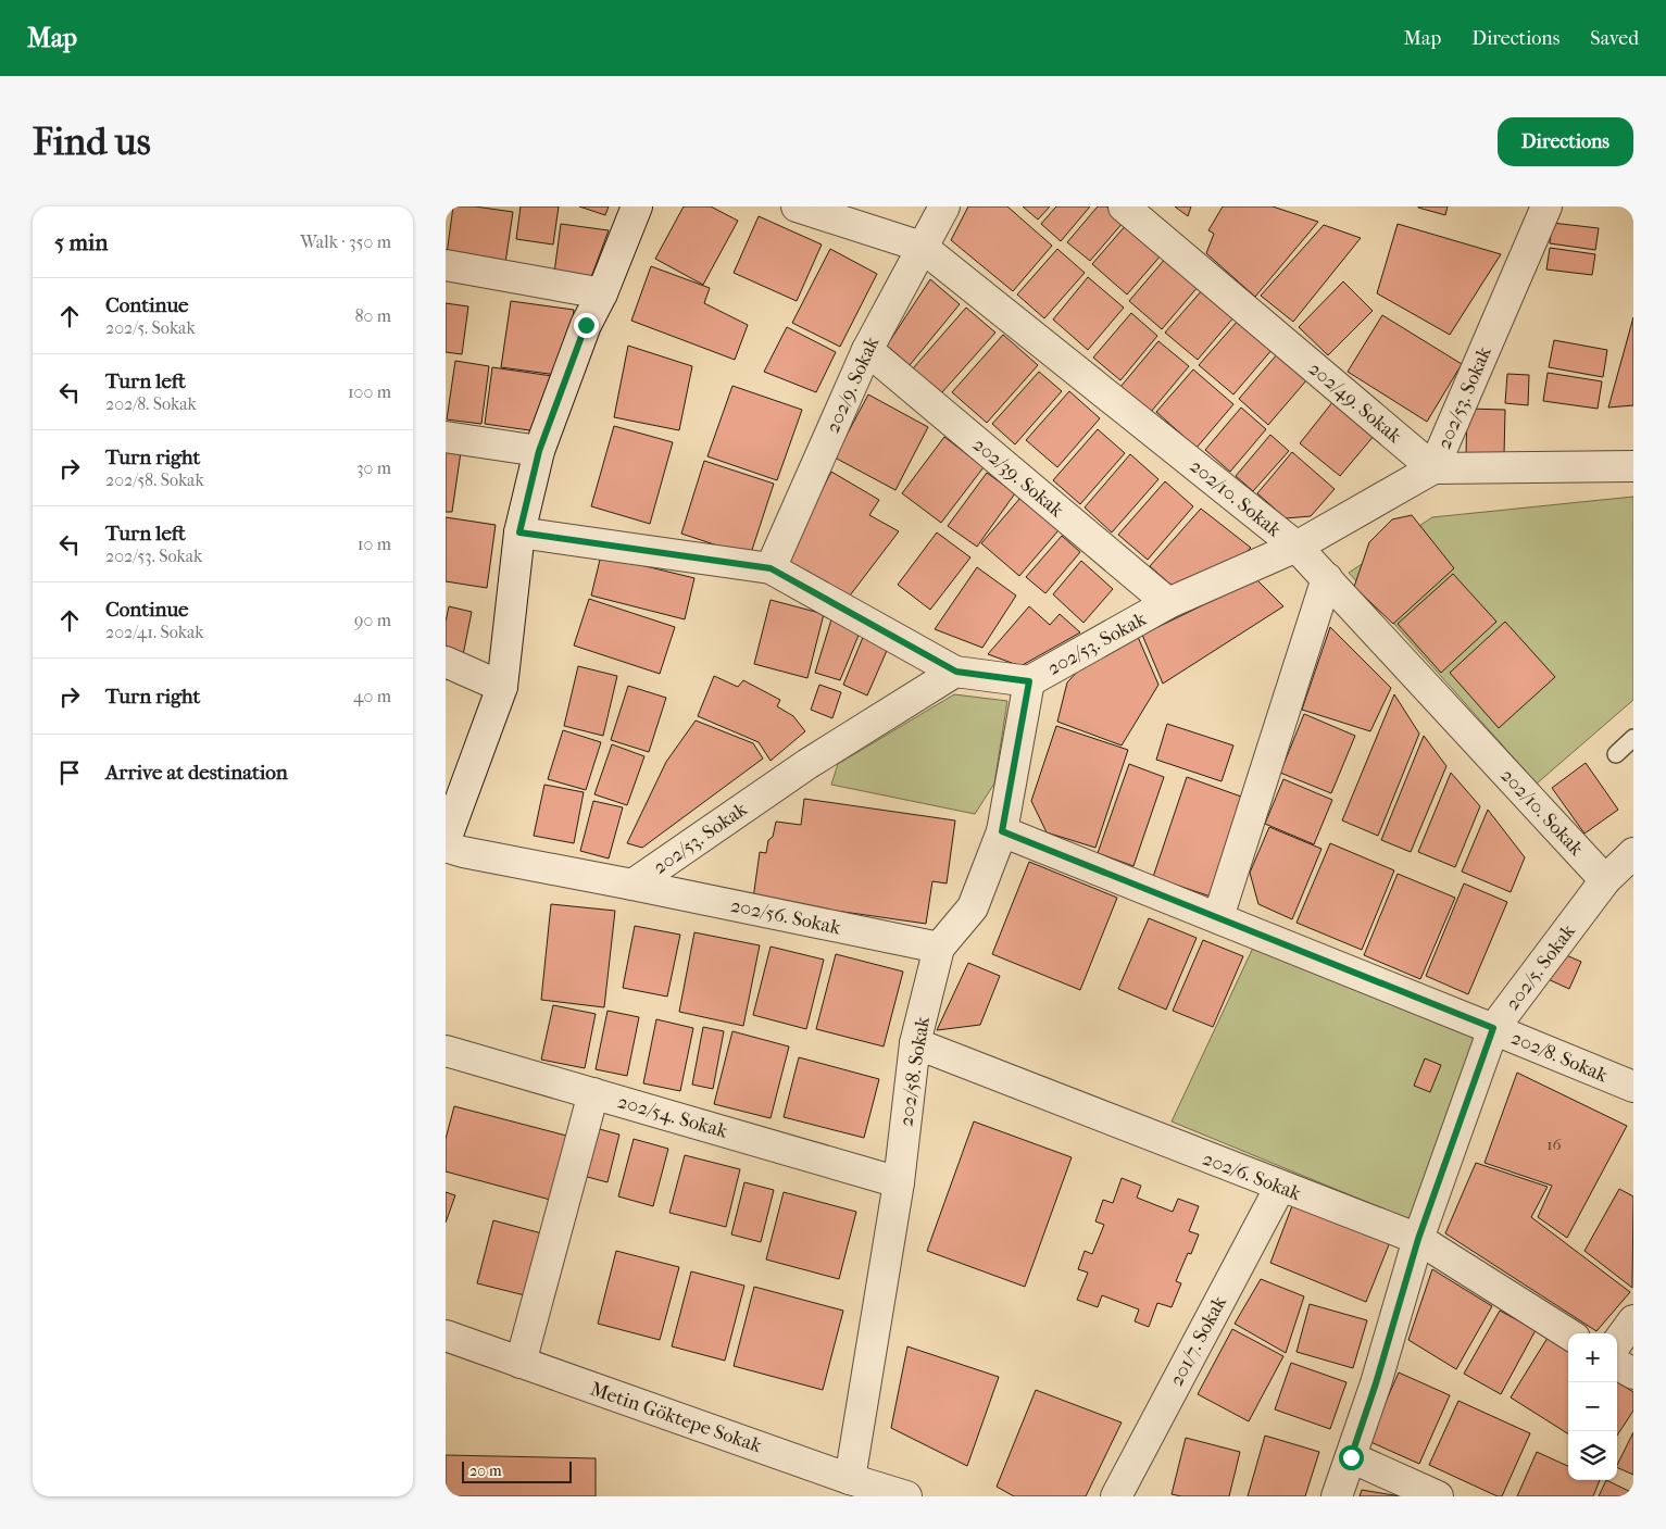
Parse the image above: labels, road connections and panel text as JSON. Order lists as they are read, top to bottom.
{
  "streets": {
    "street": [
      "202/9. Sokak",
      "202/53. Sokak",
      "202/49. Sokak",
      "202/39. Sokak",
      "202/10. Sokak",
      "202/56. Sokak",
      "202/5. Sokak",
      "202/8. Sokak",
      "202/58. Sokak",
      "202/54. Sokak",
      "202/6. Sokak",
      "201/7. Sokak",
      "Metin Göktepe Sokak"
    ]
  },
  "crossings": [
    ["202/9. Sokak", "202/39. Sokak"],
    ["202/9. Sokak", "202/10. Sokak"],
    ["202/53. Sokak", "202/49. Sokak"],
    ["202/53. Sokak", "202/39. Sokak"],
    ["202/53. Sokak", "202/10. Sokak"],
    ["202/53. Sokak", "202/56. Sokak"],
    ["202/53. Sokak", "202/58. Sokak"],
    ["202/10. Sokak", "202/5. Sokak"],
    ["202/56. Sokak", "202/58. Sokak"],
    ["202/5. Sokak", "202/8. Sokak"],
    ["202/5. Sokak", "202/6. Sokak"],
    ["202/8. Sokak", "202/58. Sokak"],
    ["202/58. Sokak", "202/54. Sokak"],
    ["202/58. Sokak", "202/6. Sokak"],
    ["202/58. Sokak", "Metin Göktepe Sokak"],
    ["202/6. Sokak", "201/7. Sokak"]
  ],
  "house_numbers": ["16"],
  "scale_bar": "20 m",
  "page": {
    "header": "Map",
    "nav": ["Map", "Directions", "Saved"],
    "buttons": "Directions",
    "title": "Find us",
    "heading": ["5 min", "Walk · 350 m"],
    "list": [
      ["Continue", "202/5. Sokak", "80 m"],
      ["Turn left", "202/8. Sokak", "100 m"],
      ["Turn right", "202/58. Sokak", "30 m"],
      ["Turn left", "202/53. Sokak", "10 m"],
      ["Continue", "202/41. Sokak", "90 m"],
      ["Turn right", "40 m"],
      "Arrive at destination"
    ],
    "map_buttons": ["+", "−"],
    "scale": "20 m"
  }
}
